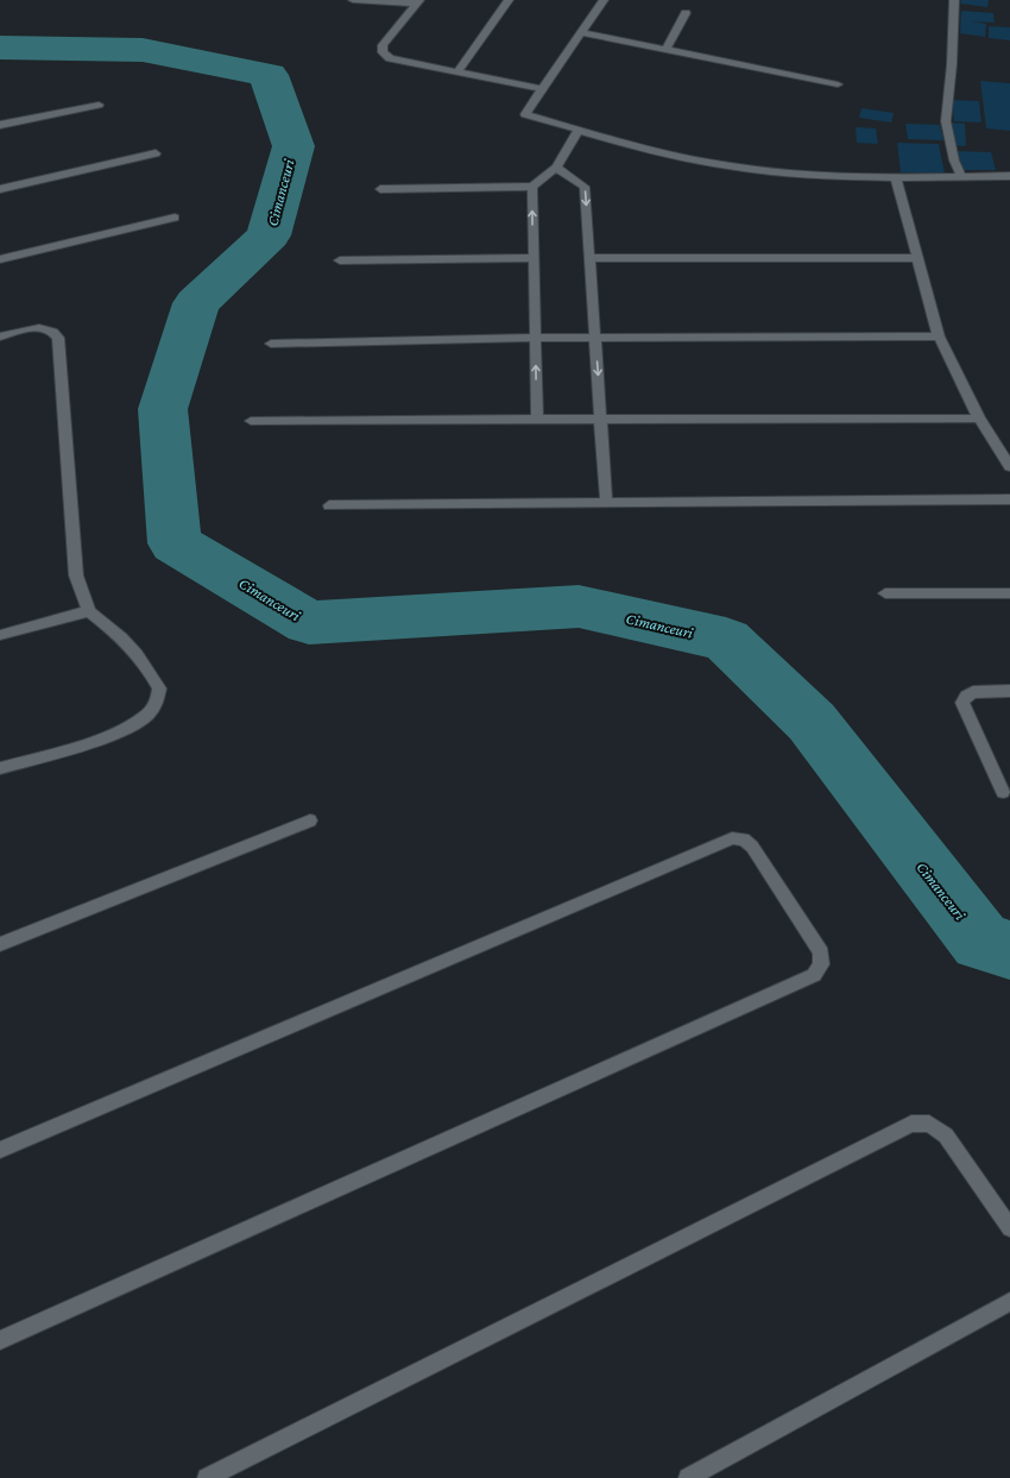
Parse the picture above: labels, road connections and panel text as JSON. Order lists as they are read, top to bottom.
{
  "water": ["Cimanceuri"]
}
